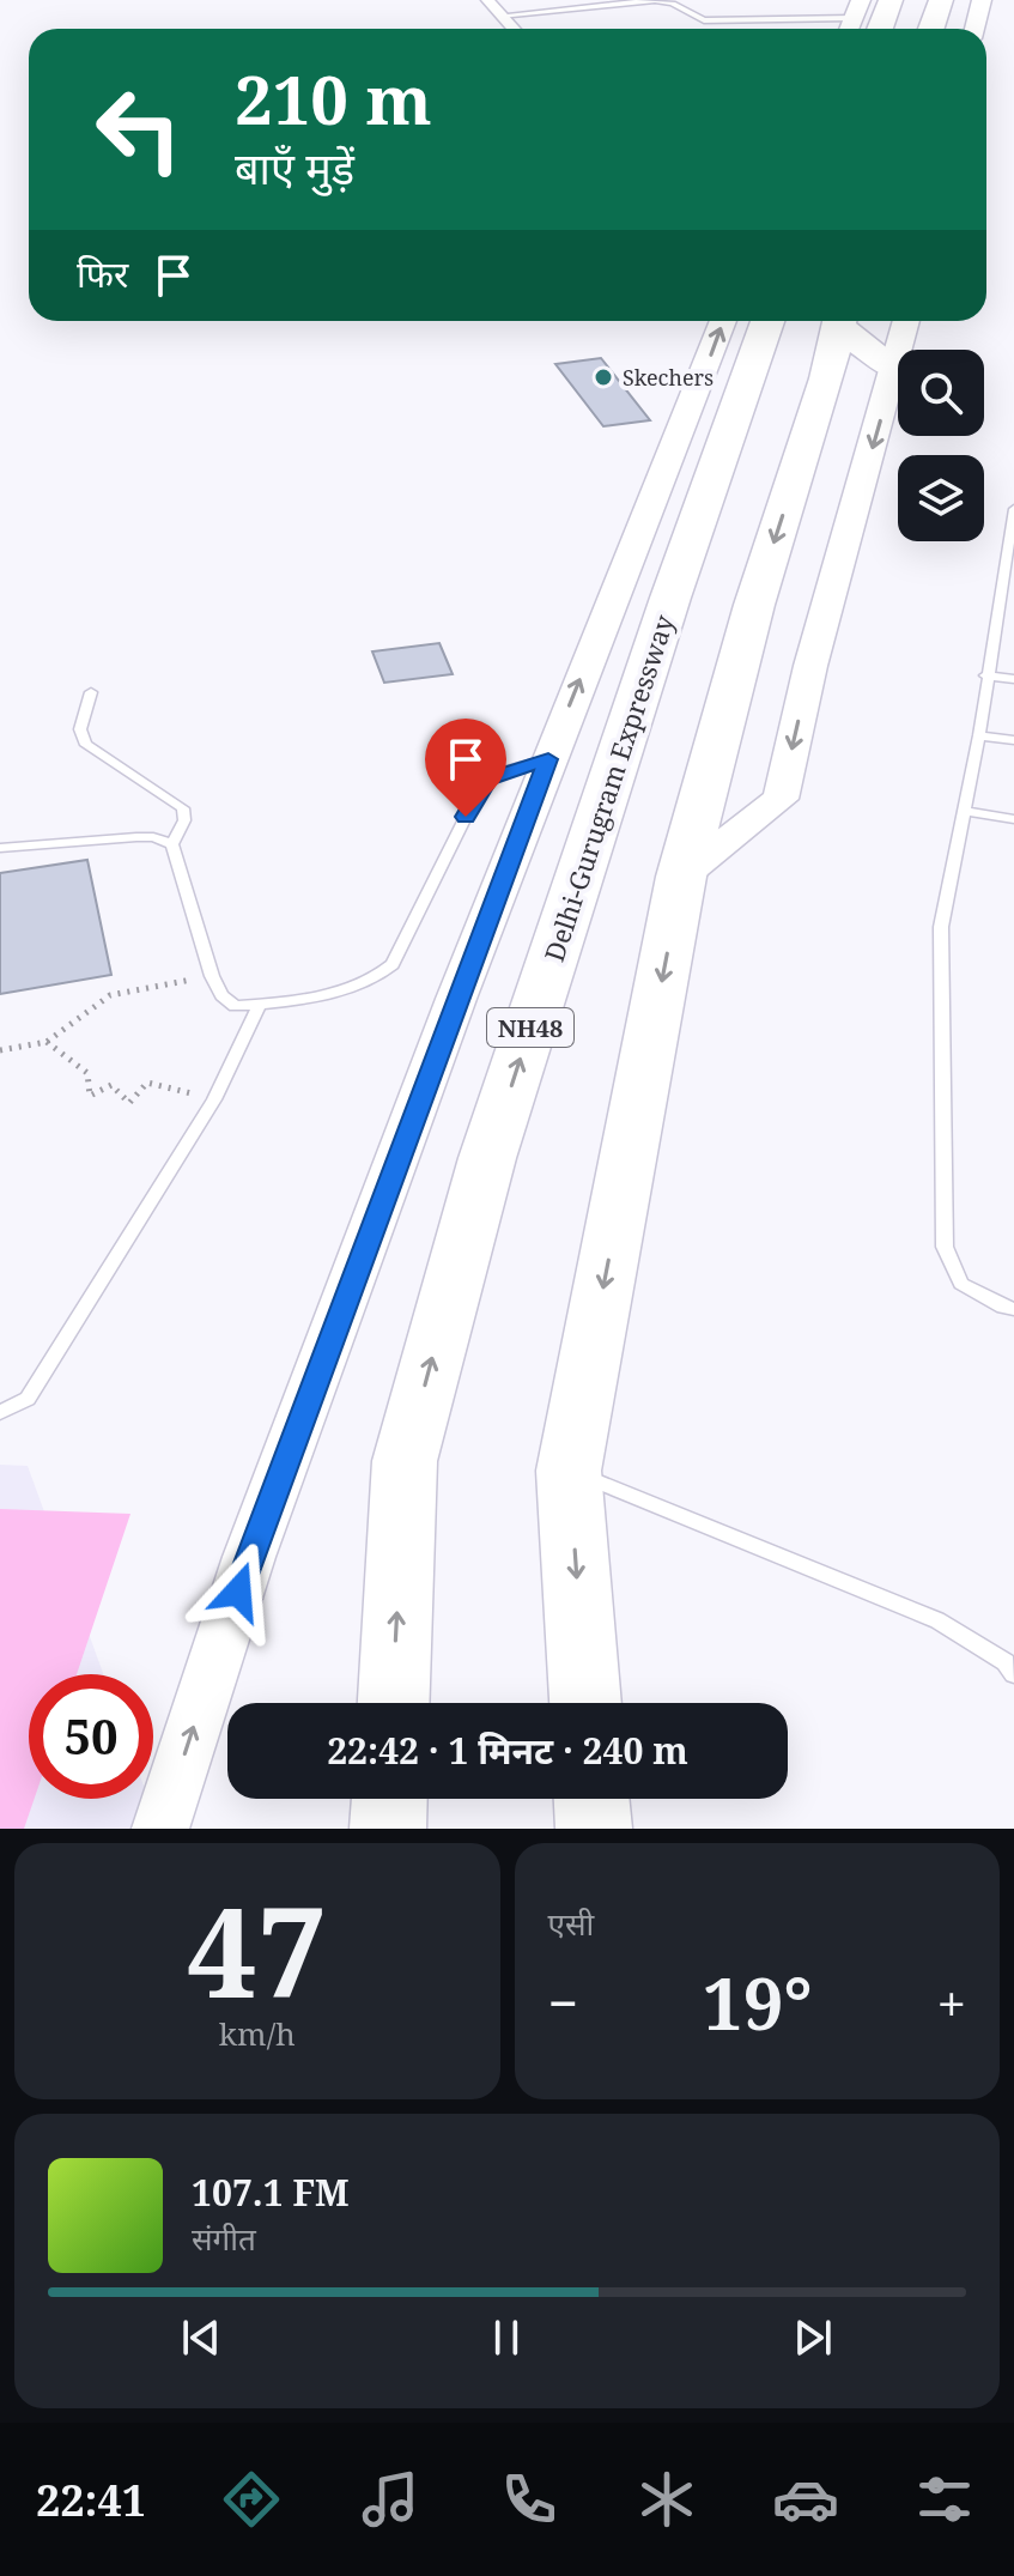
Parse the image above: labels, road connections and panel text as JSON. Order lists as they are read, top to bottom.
{
  "streets": {
    "highway": ["Delhi-Gurugram Expressway", "NH48"]
  },
  "places": ["Skechers"],
  "page": {
    "turn": ["210 m", "बाएँ मुड़ें"],
    "then": "फिर",
    "limit": "50",
    "trip": "22:42 · 1 मिनट · 240 m",
    "tile": [
      ["47", "km/h"],
      "एसी"
    ],
    "heat": ["−", "19°", "+"],
    "song": ["107.1 FM", "संगीत"],
    "tabs": "22:41"
  }
}
